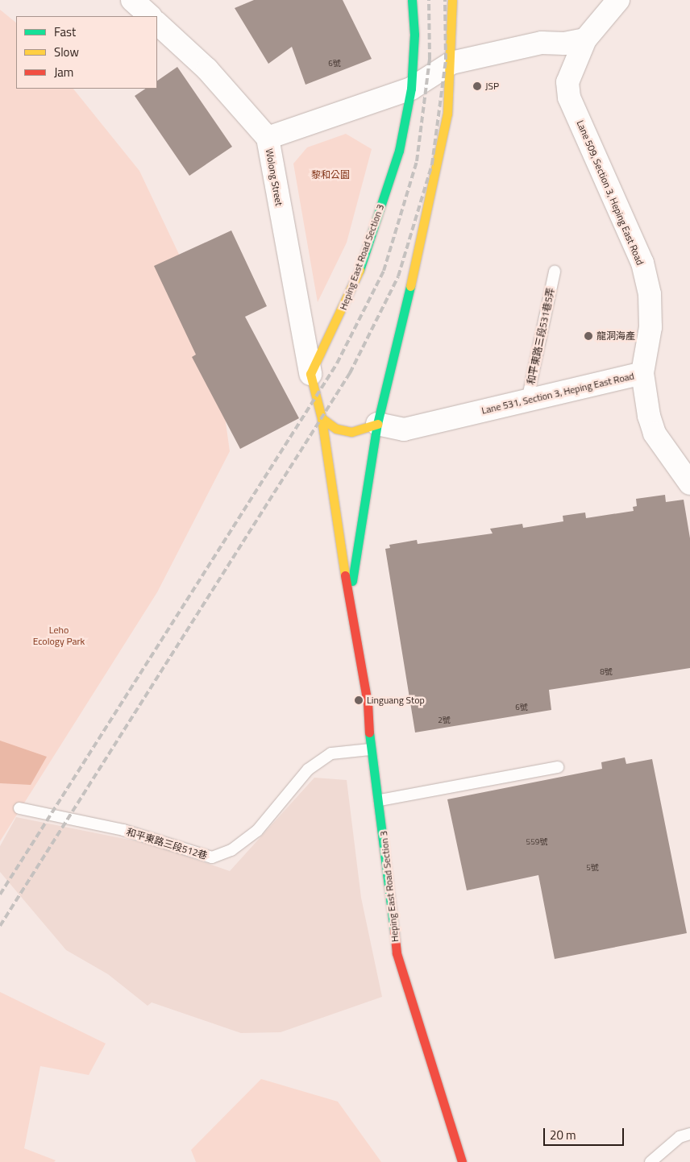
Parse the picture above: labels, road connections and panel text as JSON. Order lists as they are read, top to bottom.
{
  "streets": {
    "main road": ["Heping East Road Section 3"],
    "street": ["Wolong Street", "Lane 509, Section 3, Heping East Road", "Lane 531, Section 3, Heping East Road"],
    "lane": ["和平東路三段531巷5弄", "和平東路三段512巷"]
  },
  "crossings": [
    ["Wolong Street", "Heping East Road Section 3"],
    ["Lane 509, Section 3, Heping East Road", "Lane 531, Section 3, Heping East Road"],
    ["Heping East Road Section 3", "Lane 531, Section 3, Heping East Road"],
    ["Heping East Road Section 3", "和平東路三段512巷"],
    ["和平東路三段531巷5弄", "Lane 531, Section 3, Heping East Road"]
  ],
  "parks": ["黎和公園", "Leho Ecology Park"],
  "places": ["JSP", "龍洞海產", "Linguang Stop"],
  "house_numbers": [
    "6號",
    "8號",
    "6號",
    "2號",
    "559號",
    "5號"
  ],
  "legend": ["Fast", "Slow", "Jam"],
  "scale_bar": "20 m"
}
